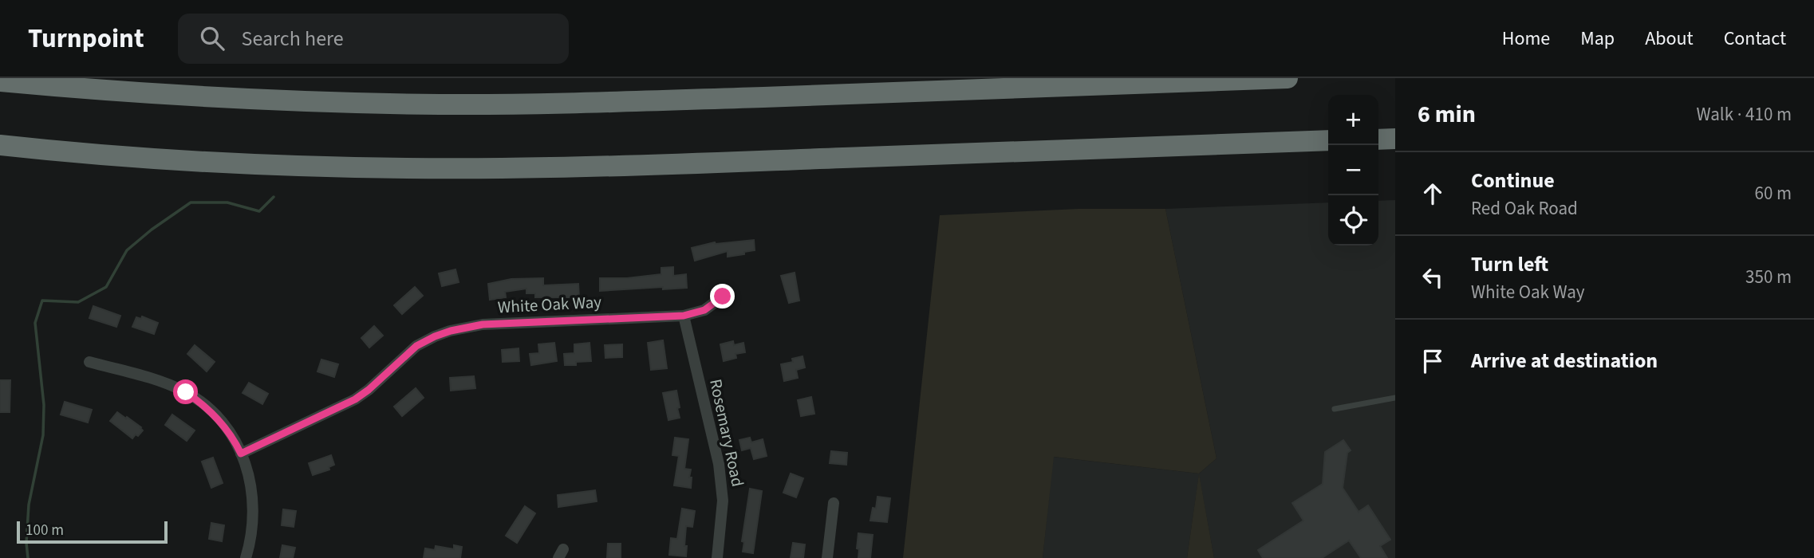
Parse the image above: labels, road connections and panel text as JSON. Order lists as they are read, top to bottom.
{
  "streets": {
    "street": ["White Oak Way", "Rosemary Road"]
  },
  "crossings": [
    ["White Oak Way", "Rosemary Road"]
  ],
  "scale_bar": "100 m",
  "page": {
    "header": "Turnpoint",
    "search": "Search here",
    "nav": [
      "Home",
      "Map",
      "About",
      "Contact"
    ],
    "heading": ["6 min", "Walk · 410 m"],
    "map_buttons": ["+", "−"],
    "list": [
      ["Continue", "Red Oak Road", "60 m"],
      ["Turn left", "White Oak Way", "350 m"],
      "Arrive at destination"
    ],
    "scale": "100 m"
  }
}
